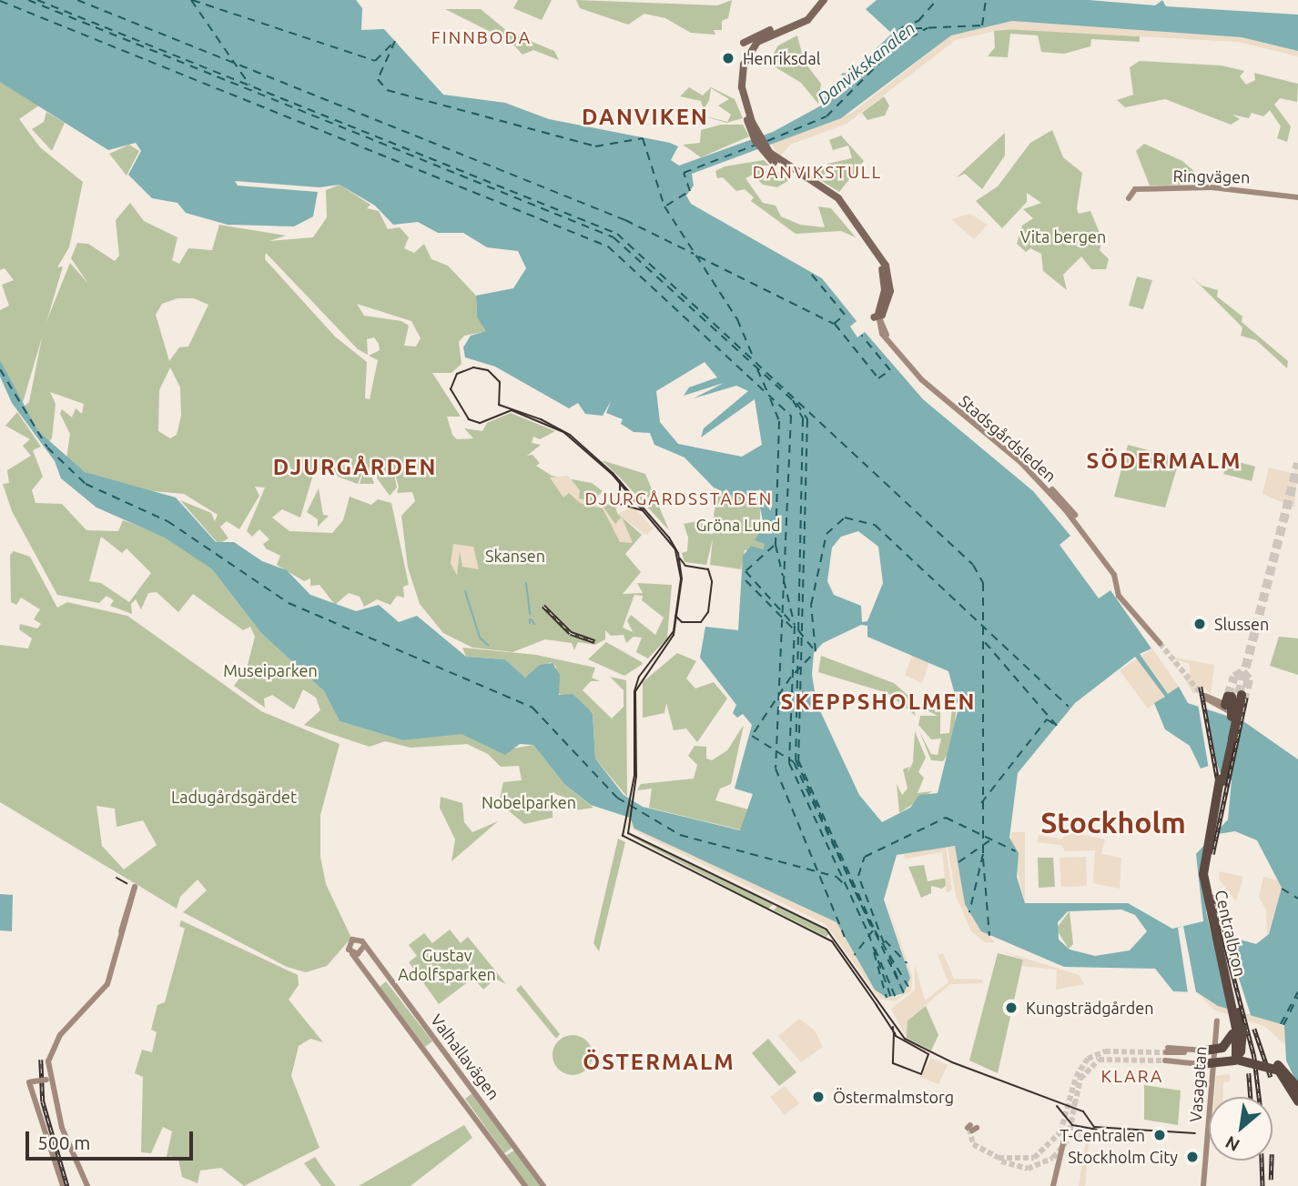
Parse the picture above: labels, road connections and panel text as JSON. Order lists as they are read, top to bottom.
{
  "streets": {
    "highway": ["Centralbron"],
    "main road": [
      "Ringvägen",
      "Stadsgårdsleden",
      "Valhallavägen",
      "Vasagatan"
    ]
  },
  "districts": [
    "FINNBODA",
    "DANVIKEN",
    "DANVIKSTULL",
    "SÖDERMALM",
    "DJURGÅRDEN",
    "DJURGÅRDSSTADEN",
    "SKEPPSHOLMEN",
    "Stockholm",
    "ÖSTERMALM",
    "KLARA"
  ],
  "water": ["Danvikskanalen"],
  "parks": [
    "Vita bergen",
    "Gröna Lund",
    "Skansen",
    "Museiparken",
    "Ladugårdsgärdet",
    "Nobelparken",
    "Gustav Adolfsparken"
  ],
  "places": [
    "Henriksdal",
    "Slussen",
    "Kungsträdgården",
    "Östermalmstorg",
    "T-Centralen",
    "Stockholm City"
  ],
  "scale_bar": "500 m",
  "north": "bottom left"
}
